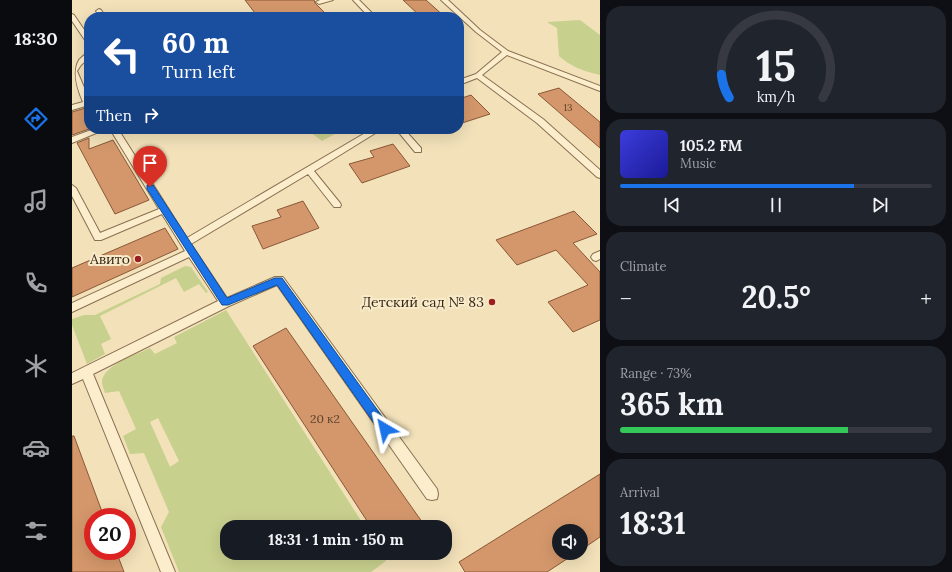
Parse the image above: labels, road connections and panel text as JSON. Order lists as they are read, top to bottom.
{
  "places": ["Авито", "Детский сад № 83"],
  "house_numbers": ["13", "20 к2"],
  "page": {
    "tabs": "18:30",
    "turn": ["60 m", "Turn left"],
    "then": "Then",
    "song": ["105.2 FM", "Music"],
    "tile": [
      "Climate",
      ["Range · 73%", "365 km"],
      ["Arrival", "18:31"]
    ],
    "heat": ["−", "20.5°", "+"],
    "limit": "20",
    "trip": "18:31 · 1 min · 150 m",
    "gauge": ["15", "km/h"]
  }
}
